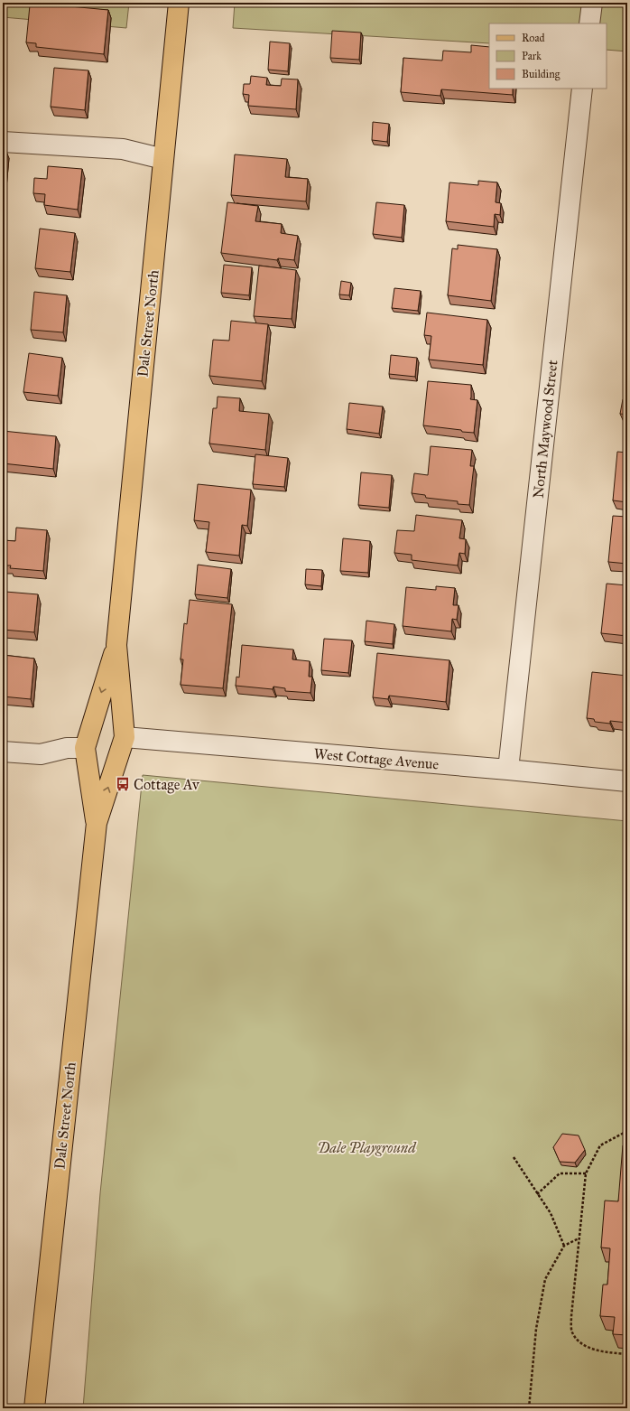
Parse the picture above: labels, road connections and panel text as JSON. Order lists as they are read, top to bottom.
{
  "streets": {
    "main road": ["Dale Street North"],
    "street": ["North Maywood Street", "West Cottage Avenue"]
  },
  "crossings": [
    ["Dale Street North", "West Cottage Avenue"],
    ["North Maywood Street", "West Cottage Avenue"]
  ],
  "parks": ["Dale Playground"],
  "places": {
    "bus stop": ["Cottage Av"]
  },
  "legend": ["Road", "Park", "Building"]
}
